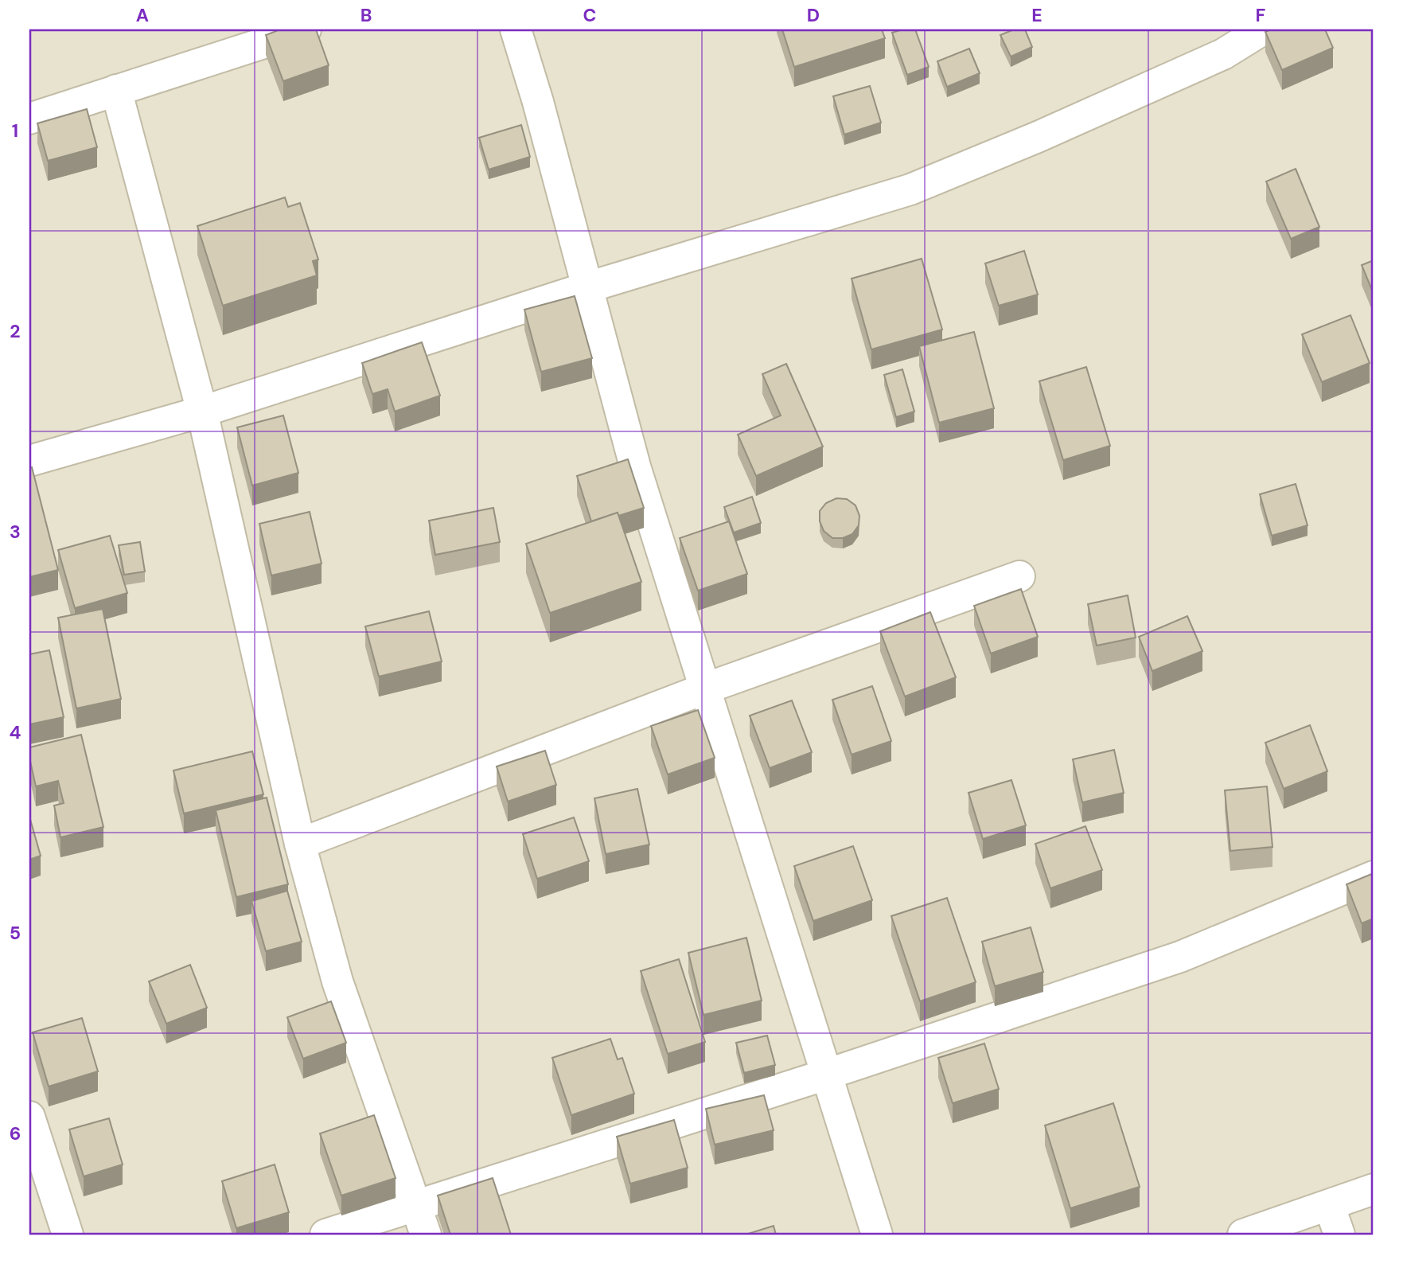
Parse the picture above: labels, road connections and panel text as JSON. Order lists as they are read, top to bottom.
{
  "grid": {
    "columns": [
      "A",
      "B",
      "C",
      "D",
      "E",
      "F"
    ],
    "rows": [
      "1",
      "2",
      "3",
      "4",
      "5",
      "6"
    ]
  }
}
